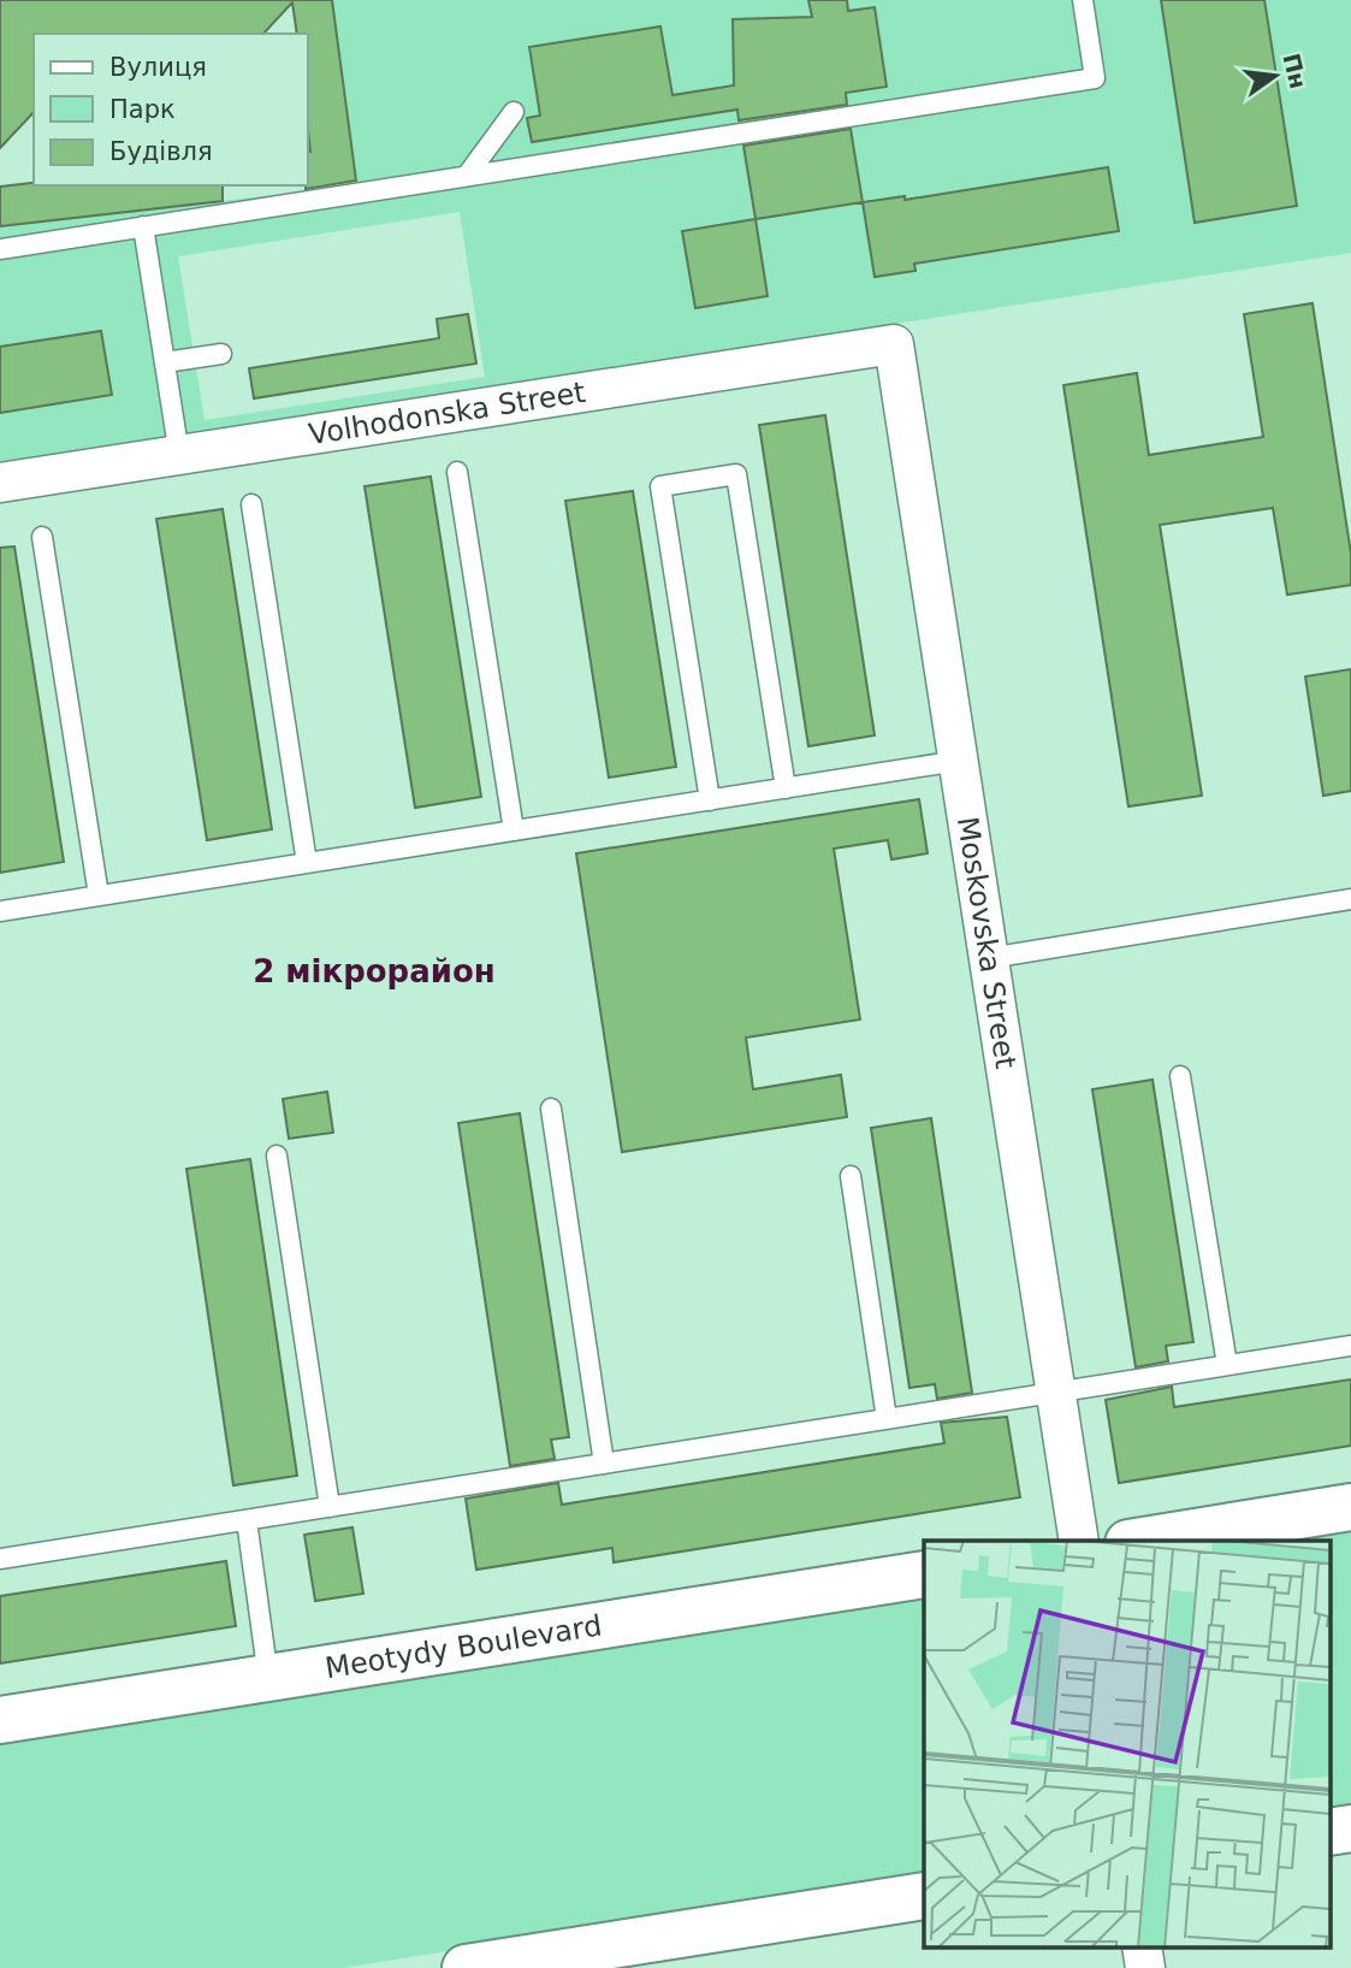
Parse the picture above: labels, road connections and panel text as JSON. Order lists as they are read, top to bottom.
{
  "streets": {
    "street": ["Volhodonska Street", "Moskovska Street", "Meotydy Boulevard"]
  },
  "crossings": [
    ["Volhodonska Street", "Moskovska Street"]
  ],
  "districts": ["2 мікрорайон"],
  "legend": ["Вулиця", "Парк", "Будівля"],
  "north": "right"
}
